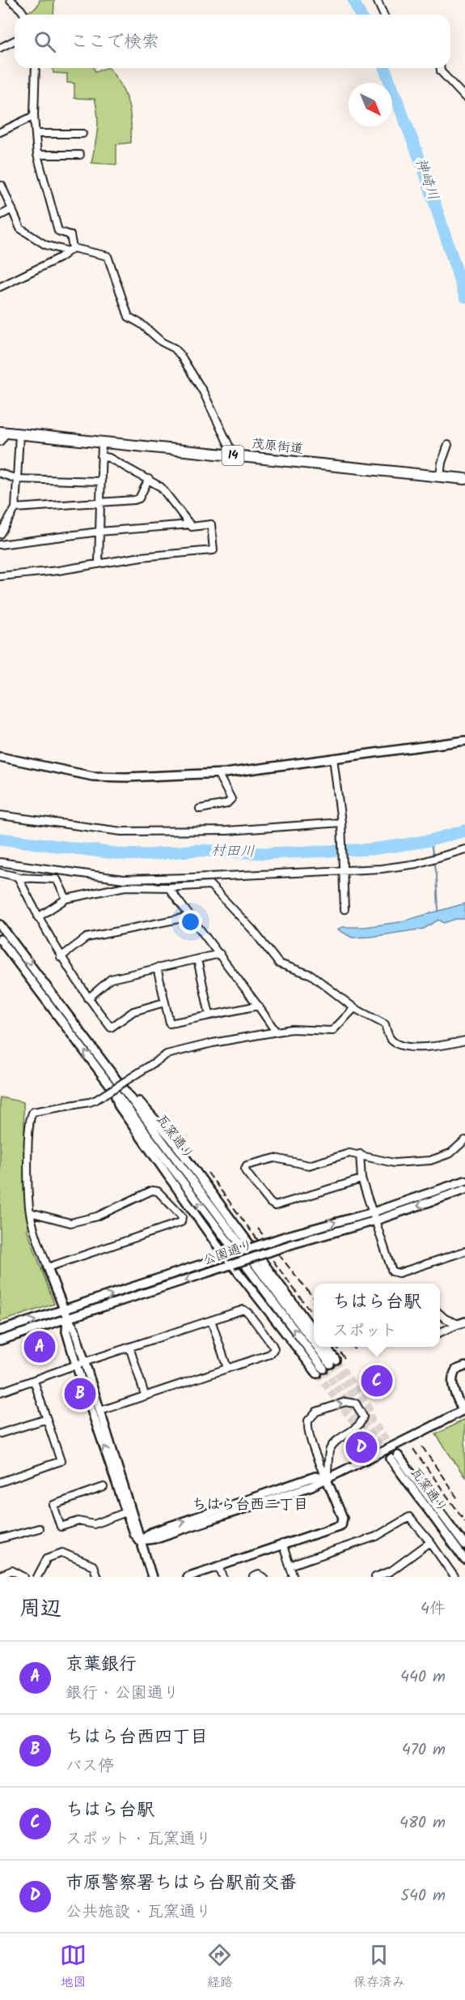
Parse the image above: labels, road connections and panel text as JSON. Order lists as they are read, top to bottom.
{
  "streets": {
    "main road": ["茂原街道", "14"],
    "street": ["瓦窯通り", "公園通り"]
  },
  "districts": ["ちはら台西二丁目"],
  "water": ["神崎川", "村田川"],
  "north": "bottom right",
  "page": {
    "search": "ここで検索",
    "popup": ["ちはら台駅", "スポット"],
    "pins": [
      "A",
      "C",
      "B",
      "D"
    ],
    "heading": ["周辺", "4件"],
    "list": [
      {
        "mark": "A",
        "name": "京葉銀行",
        "note": "銀行 · 公園通り",
        "value": "440 m"
      },
      {
        "mark": "B",
        "name": "ちはら台西四丁目",
        "note": "バス停",
        "value": "470 m"
      },
      {
        "mark": "C",
        "name": "ちはら台駅",
        "note": "スポット · 瓦窯通り",
        "value": "480 m"
      },
      {
        "mark": "D",
        "name": "市原警察署ちはら台駅前交番",
        "note": "公共施設 · 瓦窯通り",
        "value": "540 m"
      }
    ],
    "nav": ["地図", "経路", "保存済み"]
  }
}
